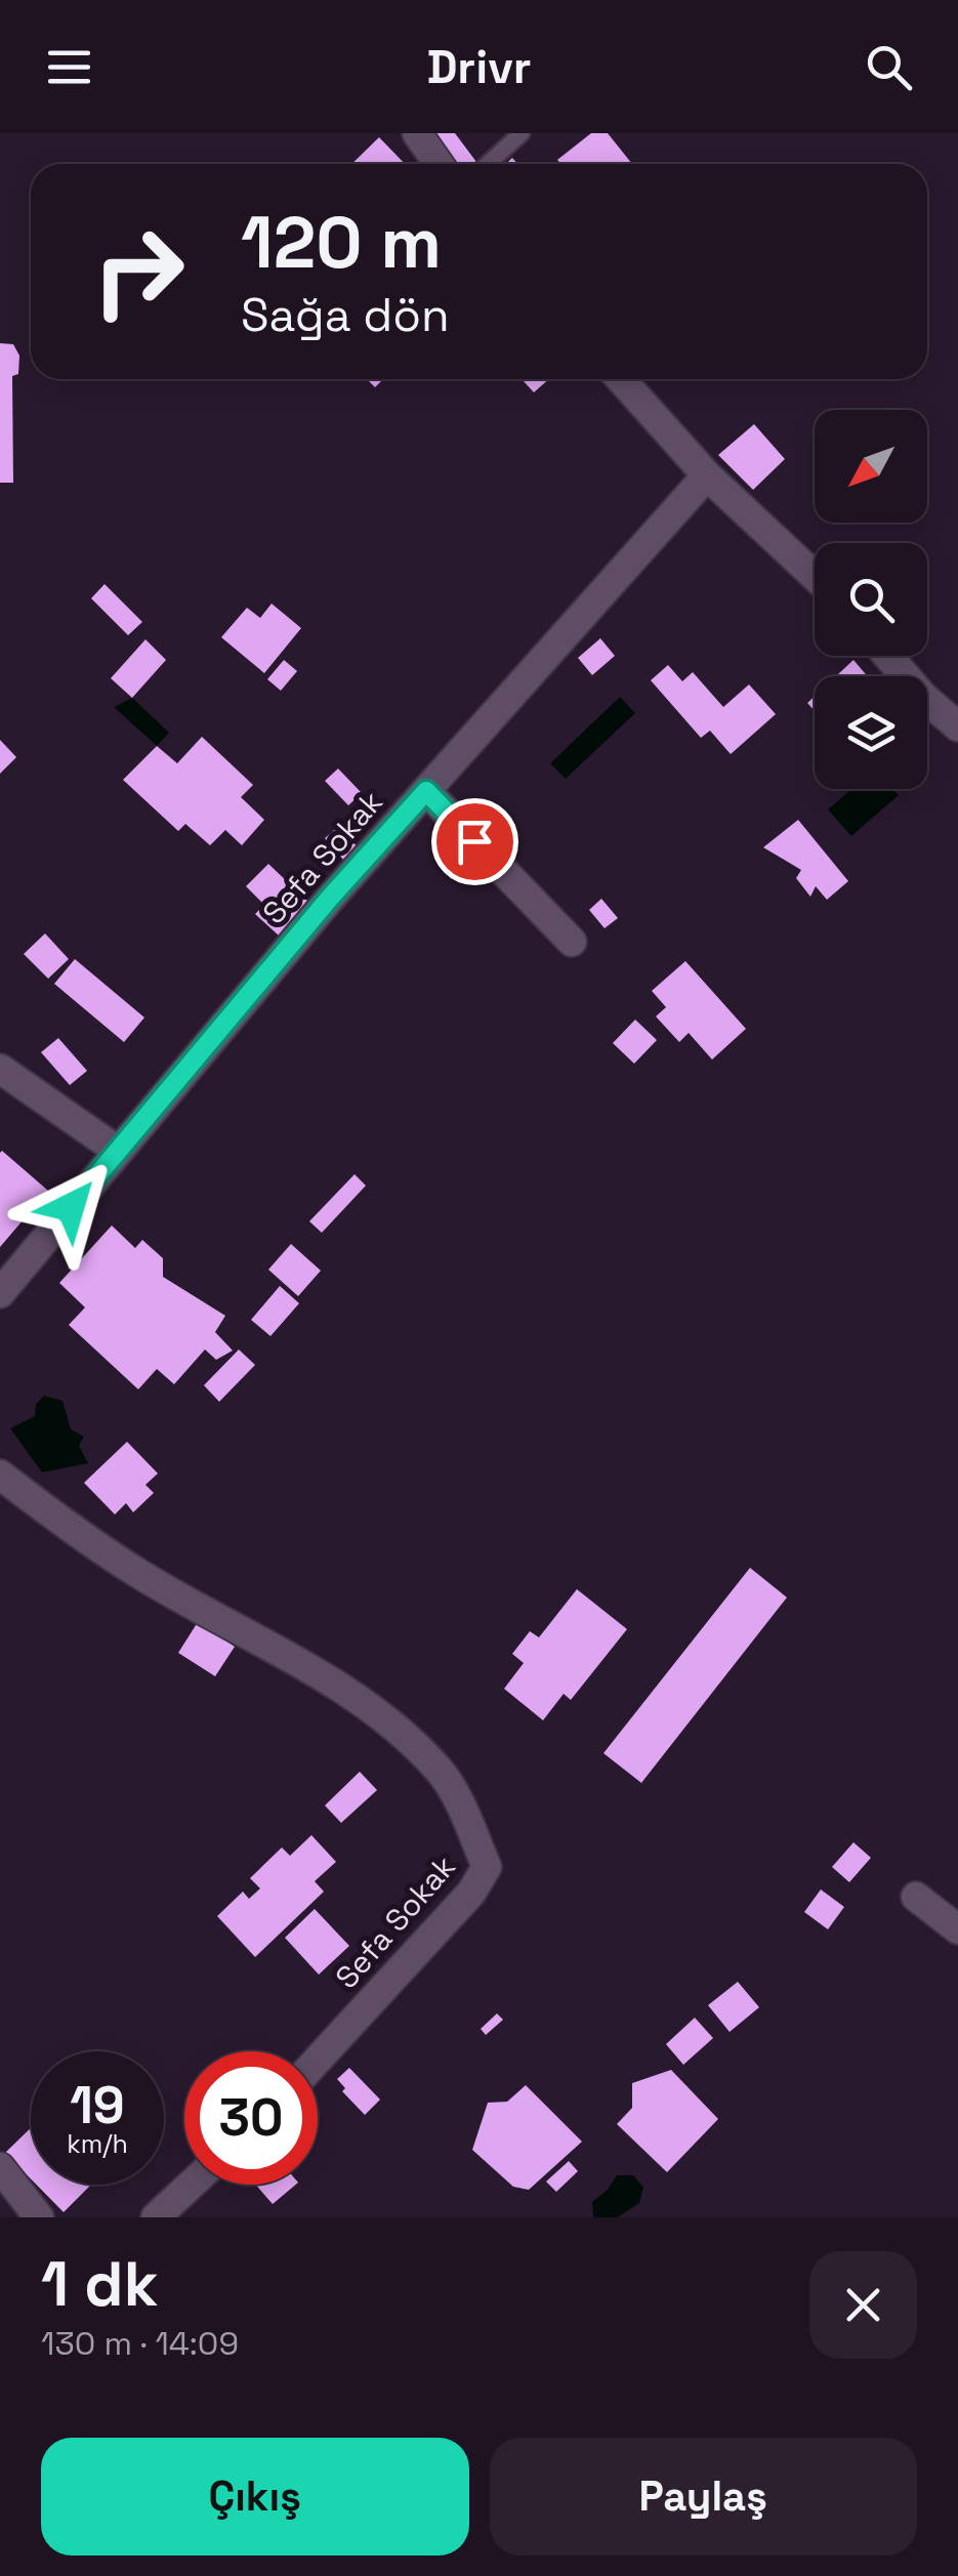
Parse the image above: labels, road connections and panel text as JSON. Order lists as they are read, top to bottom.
{
  "streets": {
    "street": ["Sefa Sokak"]
  },
  "north": "bottom left",
  "page": {
    "header": "Drivr",
    "turn": ["120 m", "Sağa dön"],
    "speed": "19 km/h",
    "limit": "30",
    "heading": ["1 dk", "130 m · 14:09"],
    "buttons": ["Çıkış", "Paylaş"]
  }
}
